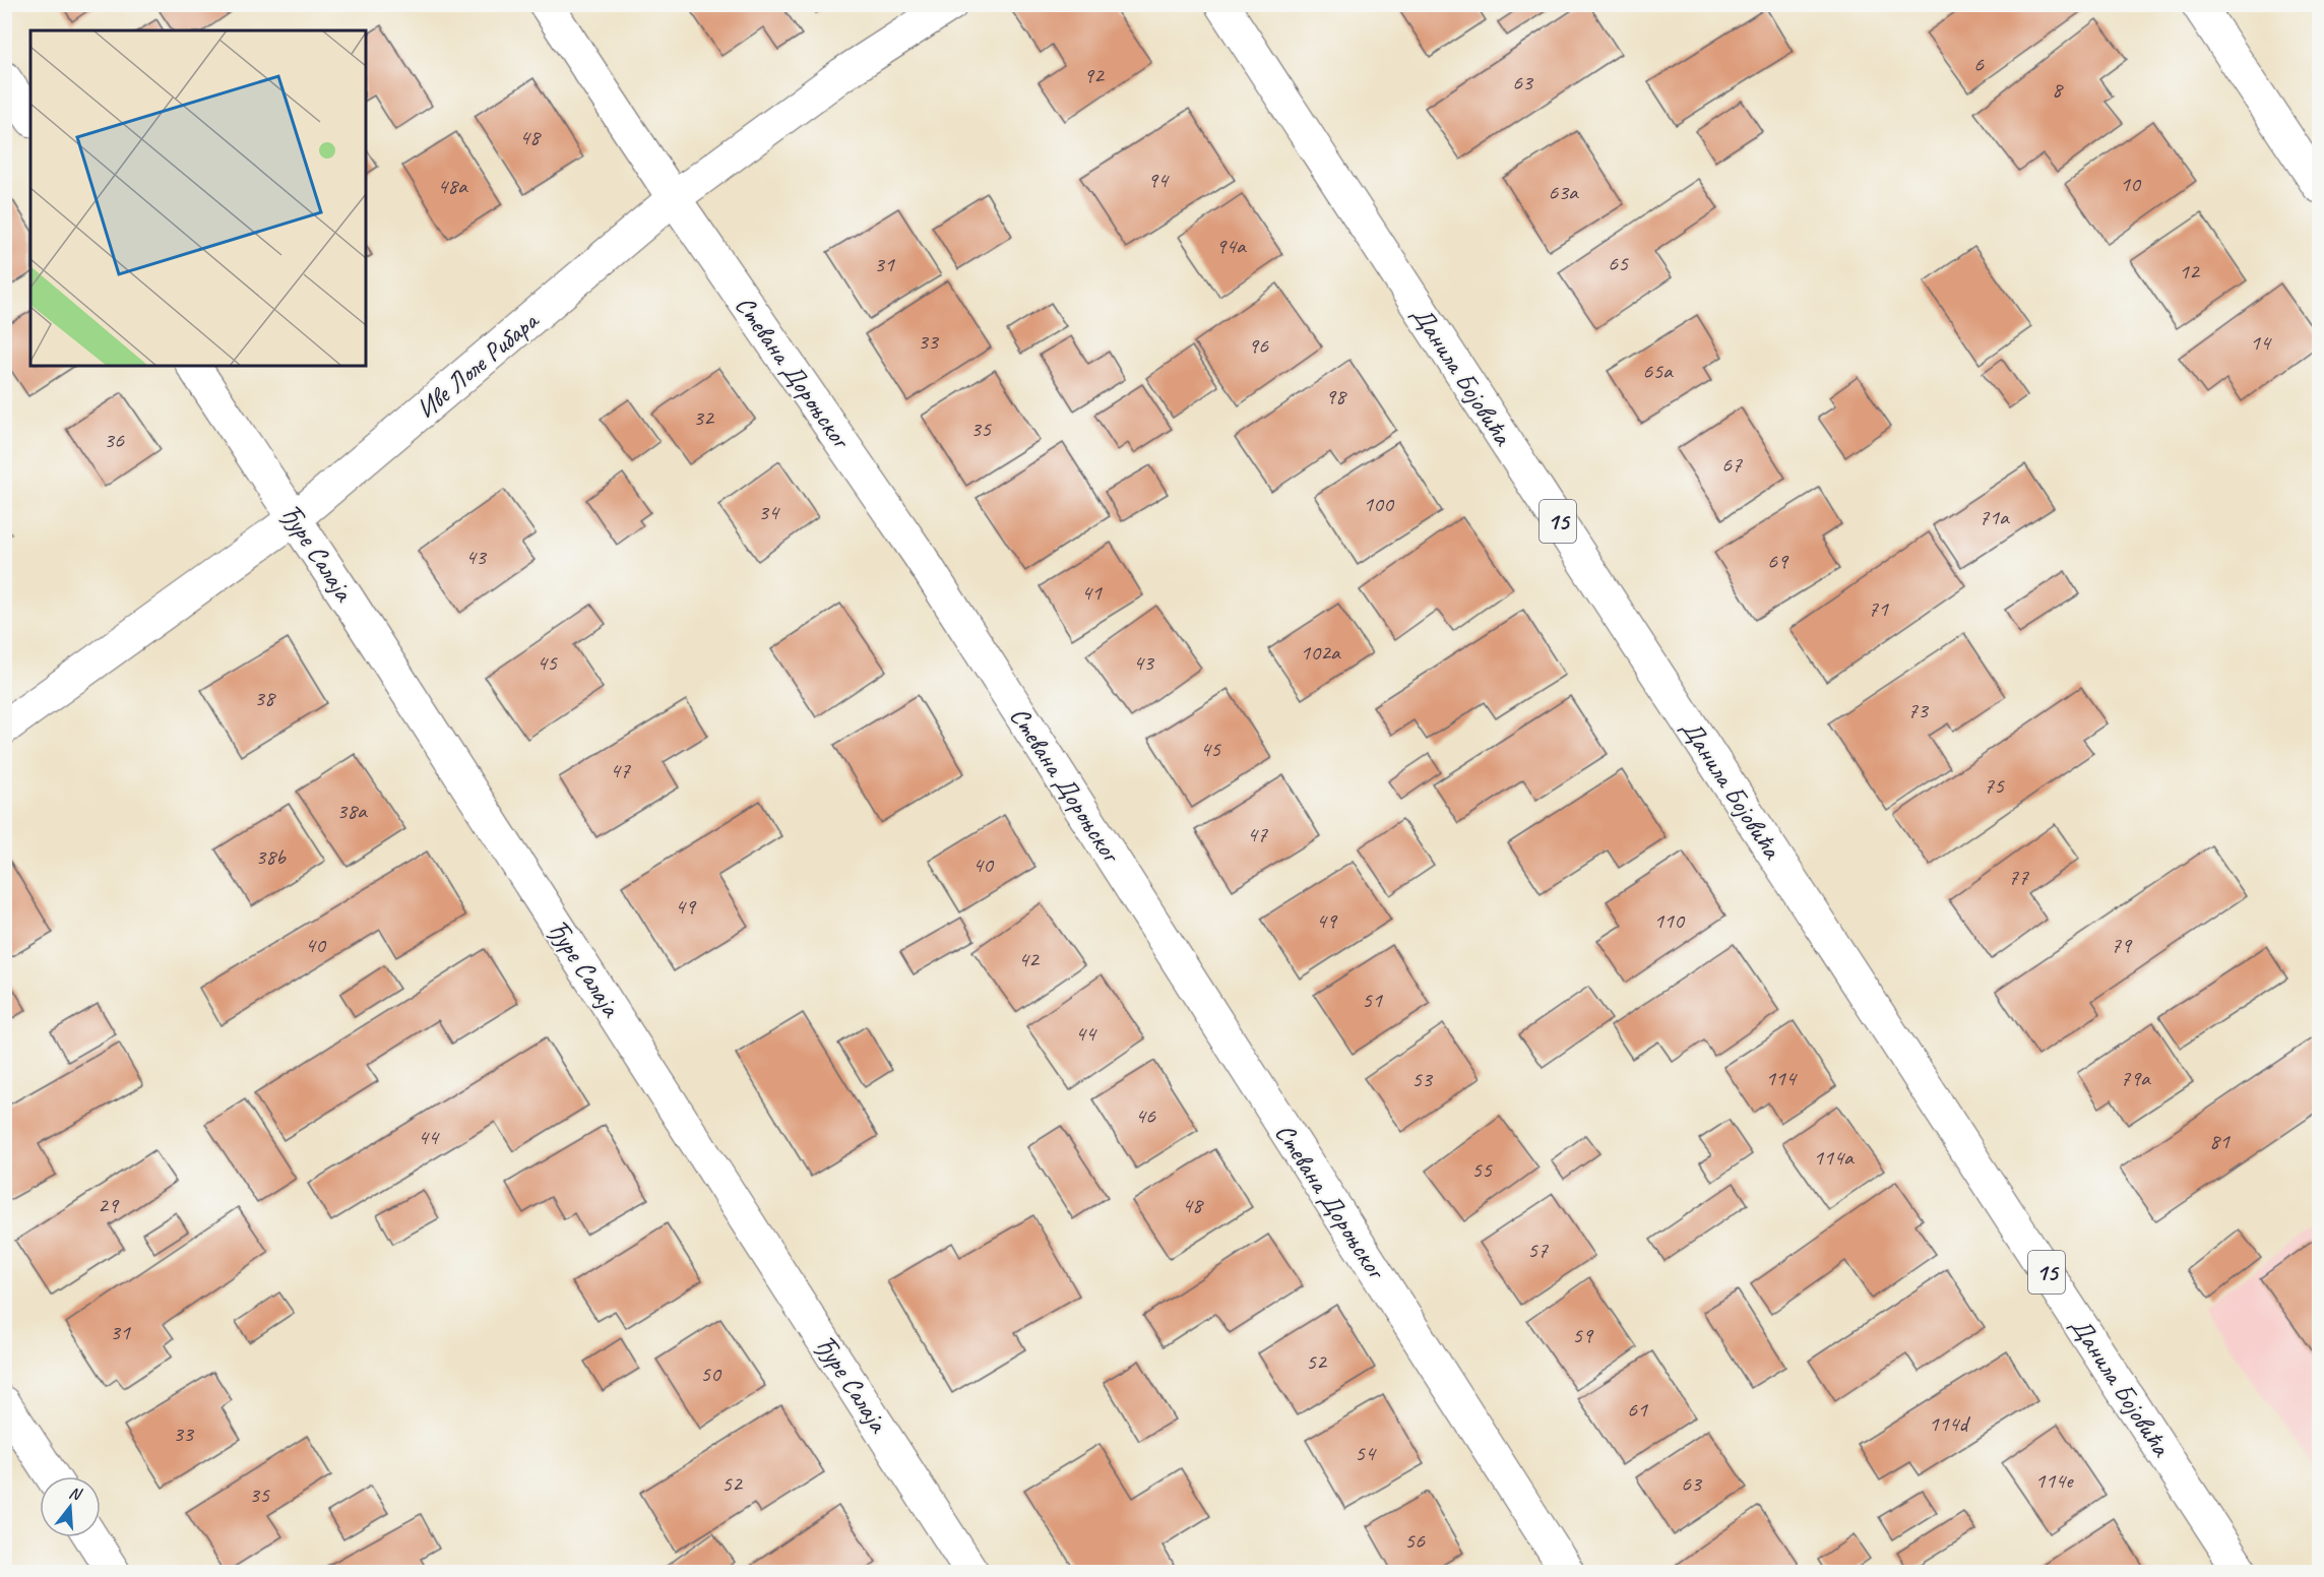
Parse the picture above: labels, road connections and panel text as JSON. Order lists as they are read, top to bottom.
{
  "streets": {
    "street": [
      "Иве Лоле Рибара",
      "Стевана Дороњског",
      "Данила Бојовића",
      "15",
      "Ђуре Салаја"
    ]
  },
  "crossings": [
    ["Иве Лоле Рибара", "Стевана Дороњског"],
    ["Иве Лоле Рибара", "Ђуре Салаја"]
  ],
  "house_numbers": [
    "6",
    "92",
    "63",
    "8",
    "48",
    "94",
    "10",
    "48a",
    "63a",
    "94a",
    "65",
    "31",
    "12",
    "33",
    "14",
    "96",
    "65a",
    "98",
    "32",
    "35",
    "36",
    "67",
    "100",
    "34",
    "71a",
    "43",
    "69",
    "41",
    "71",
    "102a",
    "45",
    "43",
    "38",
    "73",
    "45",
    "47",
    "75",
    "38a",
    "47",
    "38b",
    "40",
    "77",
    "49",
    "49",
    "110",
    "40",
    "79",
    "42",
    "51",
    "44",
    "114",
    "79a",
    "53",
    "46",
    "44",
    "81",
    "114a",
    "55",
    "29",
    "48",
    "57",
    "31",
    "59",
    "52",
    "50",
    "61",
    "114d",
    "33",
    "54",
    "114e",
    "52",
    "63",
    "35",
    "56"
  ],
  "north": "top"
}
